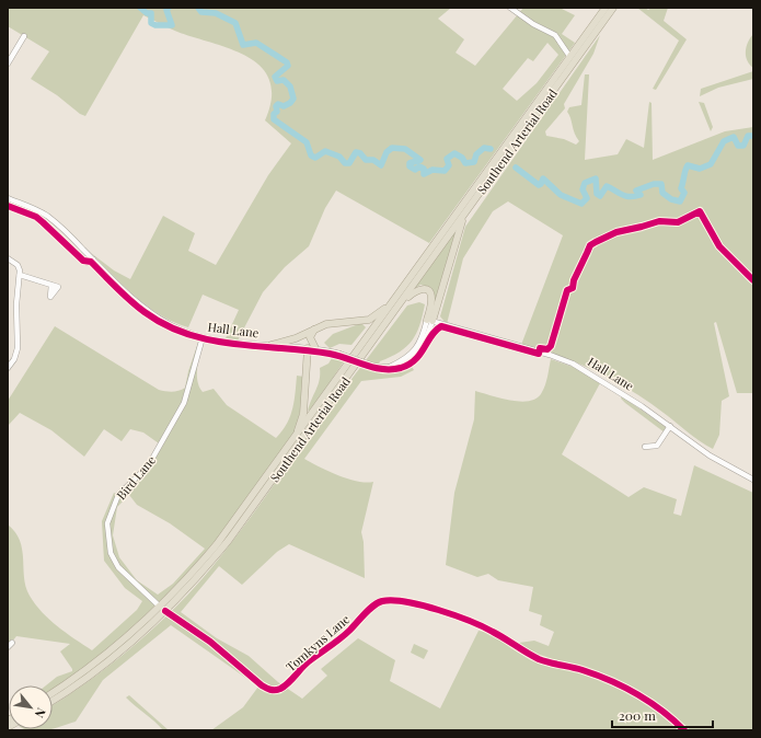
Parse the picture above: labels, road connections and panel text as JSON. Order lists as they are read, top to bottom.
{
  "streets": {
    "highway": ["Southend Arterial Road"],
    "street": ["Hall Lane", "Bird Lane", "Tomkyns Lane"]
  },
  "crossings": [
    ["Southend Arterial Road", "Bird Lane"],
    ["Southend Arterial Road", "Tomkyns Lane"],
    ["Hall Lane", "Bird Lane"],
    ["Bird Lane", "Tomkyns Lane"]
  ],
  "scale_bar": "200 m",
  "north": "bottom right"
}
